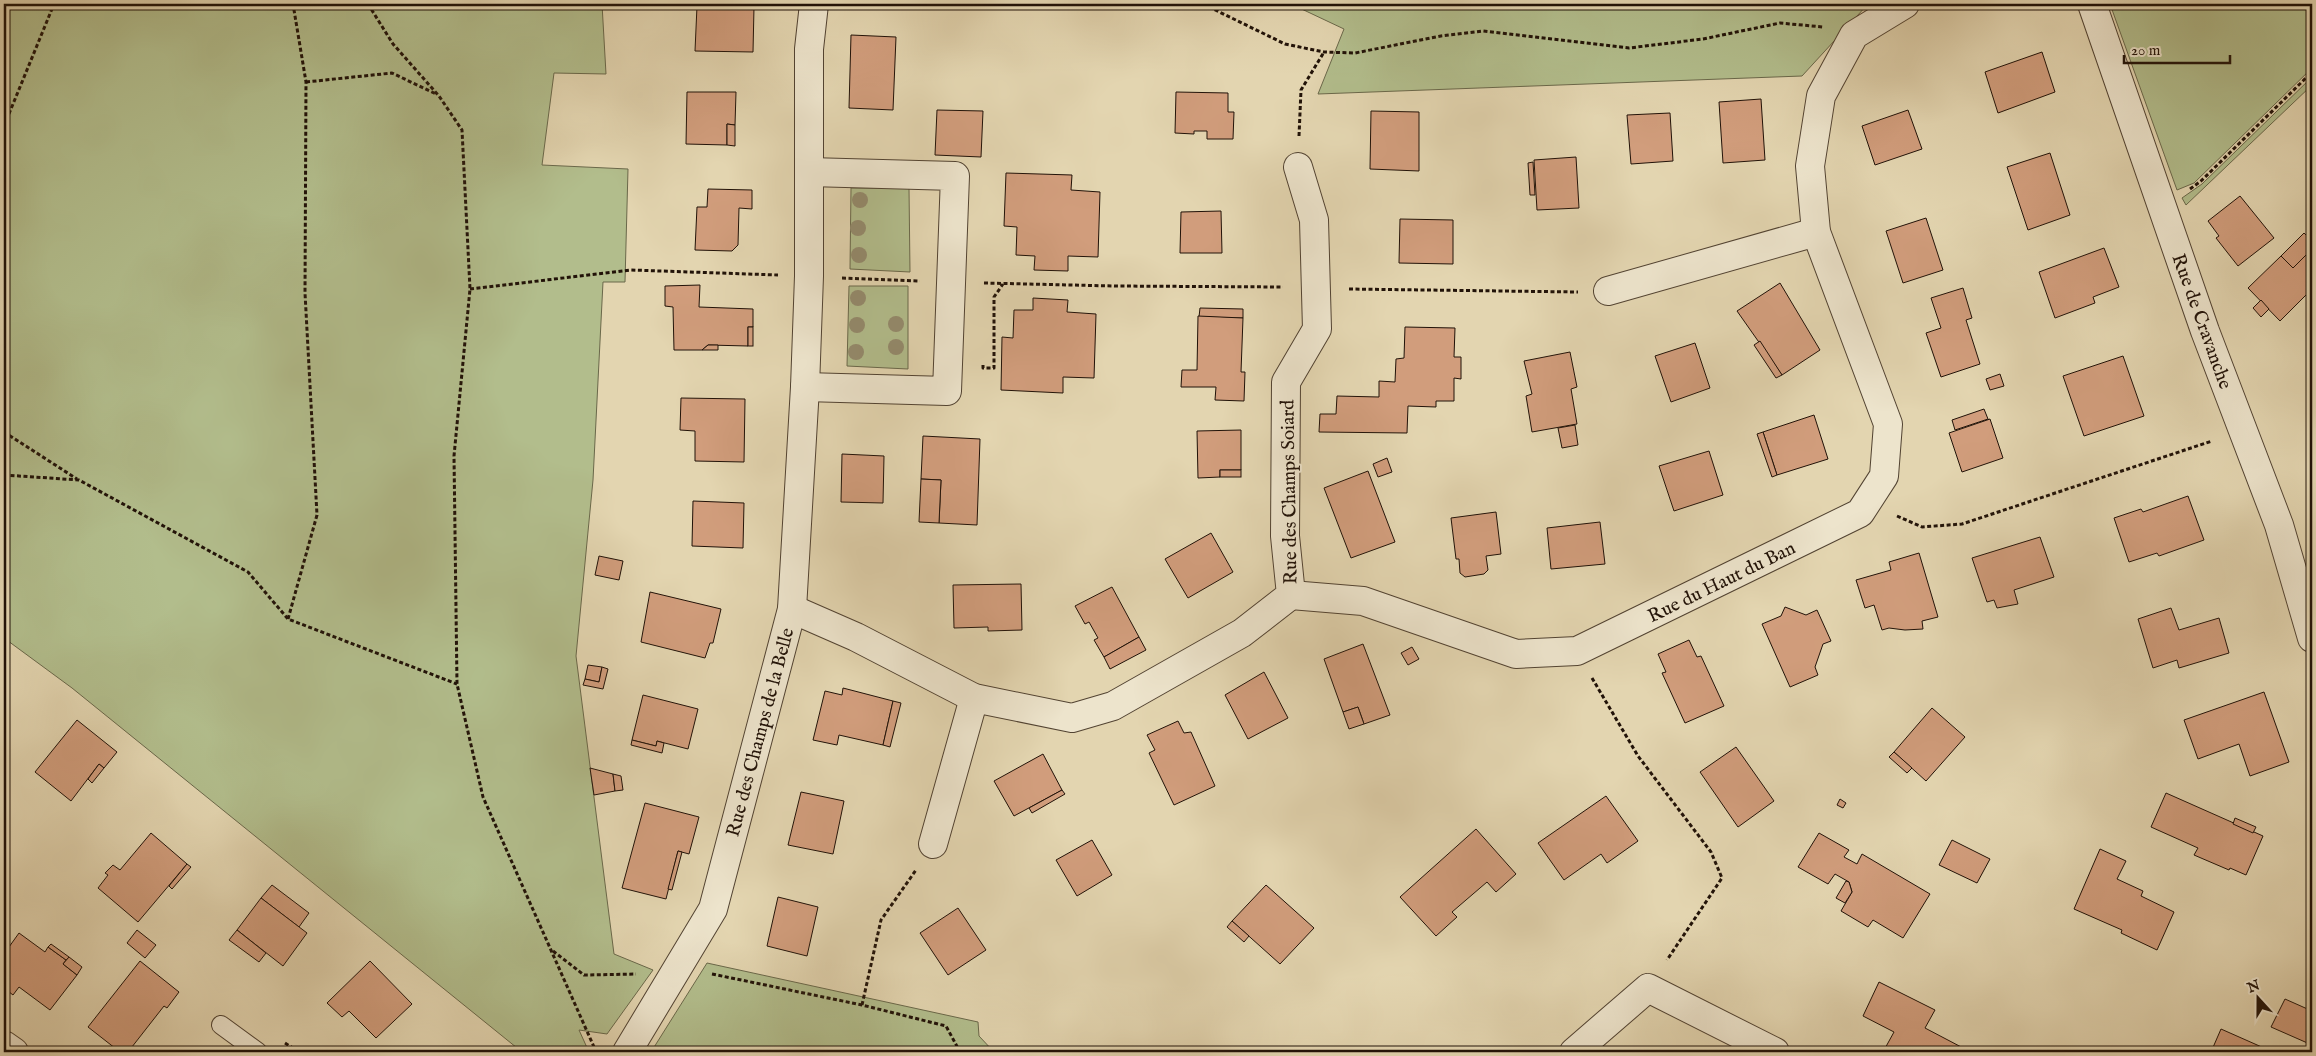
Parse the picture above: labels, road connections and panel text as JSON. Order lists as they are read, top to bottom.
{
  "streets": {
    "street": [
      "Rue de Cravanche",
      "Rue des Champs Soiard",
      "Rue du Haut du Ban",
      "Rue des Champs de la Belle"
    ]
  },
  "crossings": [
    ["Rue des Champs Soiard", "Rue du Haut du Ban"],
    ["Rue des Champs Soiard", "Rue des Champs de la Belle"]
  ],
  "scale_bar": "20 m",
  "north": "top"
}
